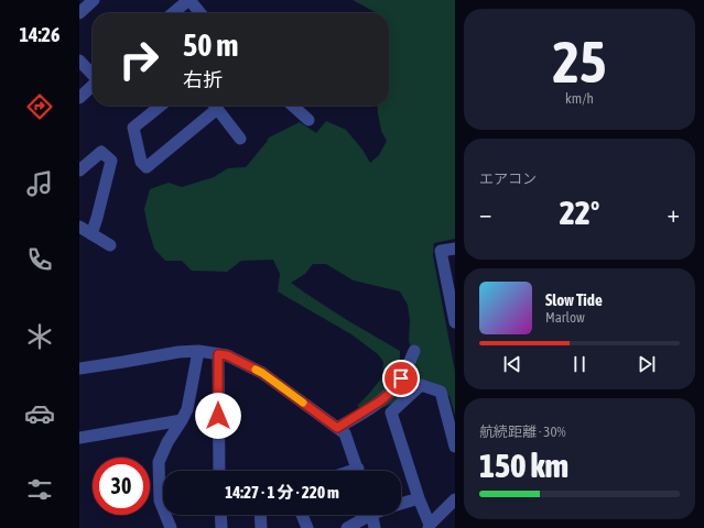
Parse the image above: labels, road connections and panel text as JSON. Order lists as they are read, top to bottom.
{
  "page": {
    "tabs": "14:26",
    "tile": [
      ["25", "km/h"],
      "エアコン",
      ["航続距離 · 30%", "150 km"]
    ],
    "turn": ["50 m", "右折"],
    "heat": ["−", "22°", "+"],
    "song": ["Slow Tide", "Marlow"],
    "limit": "30",
    "trip": "14:27 · 1 分 · 220 m"
  }
}
